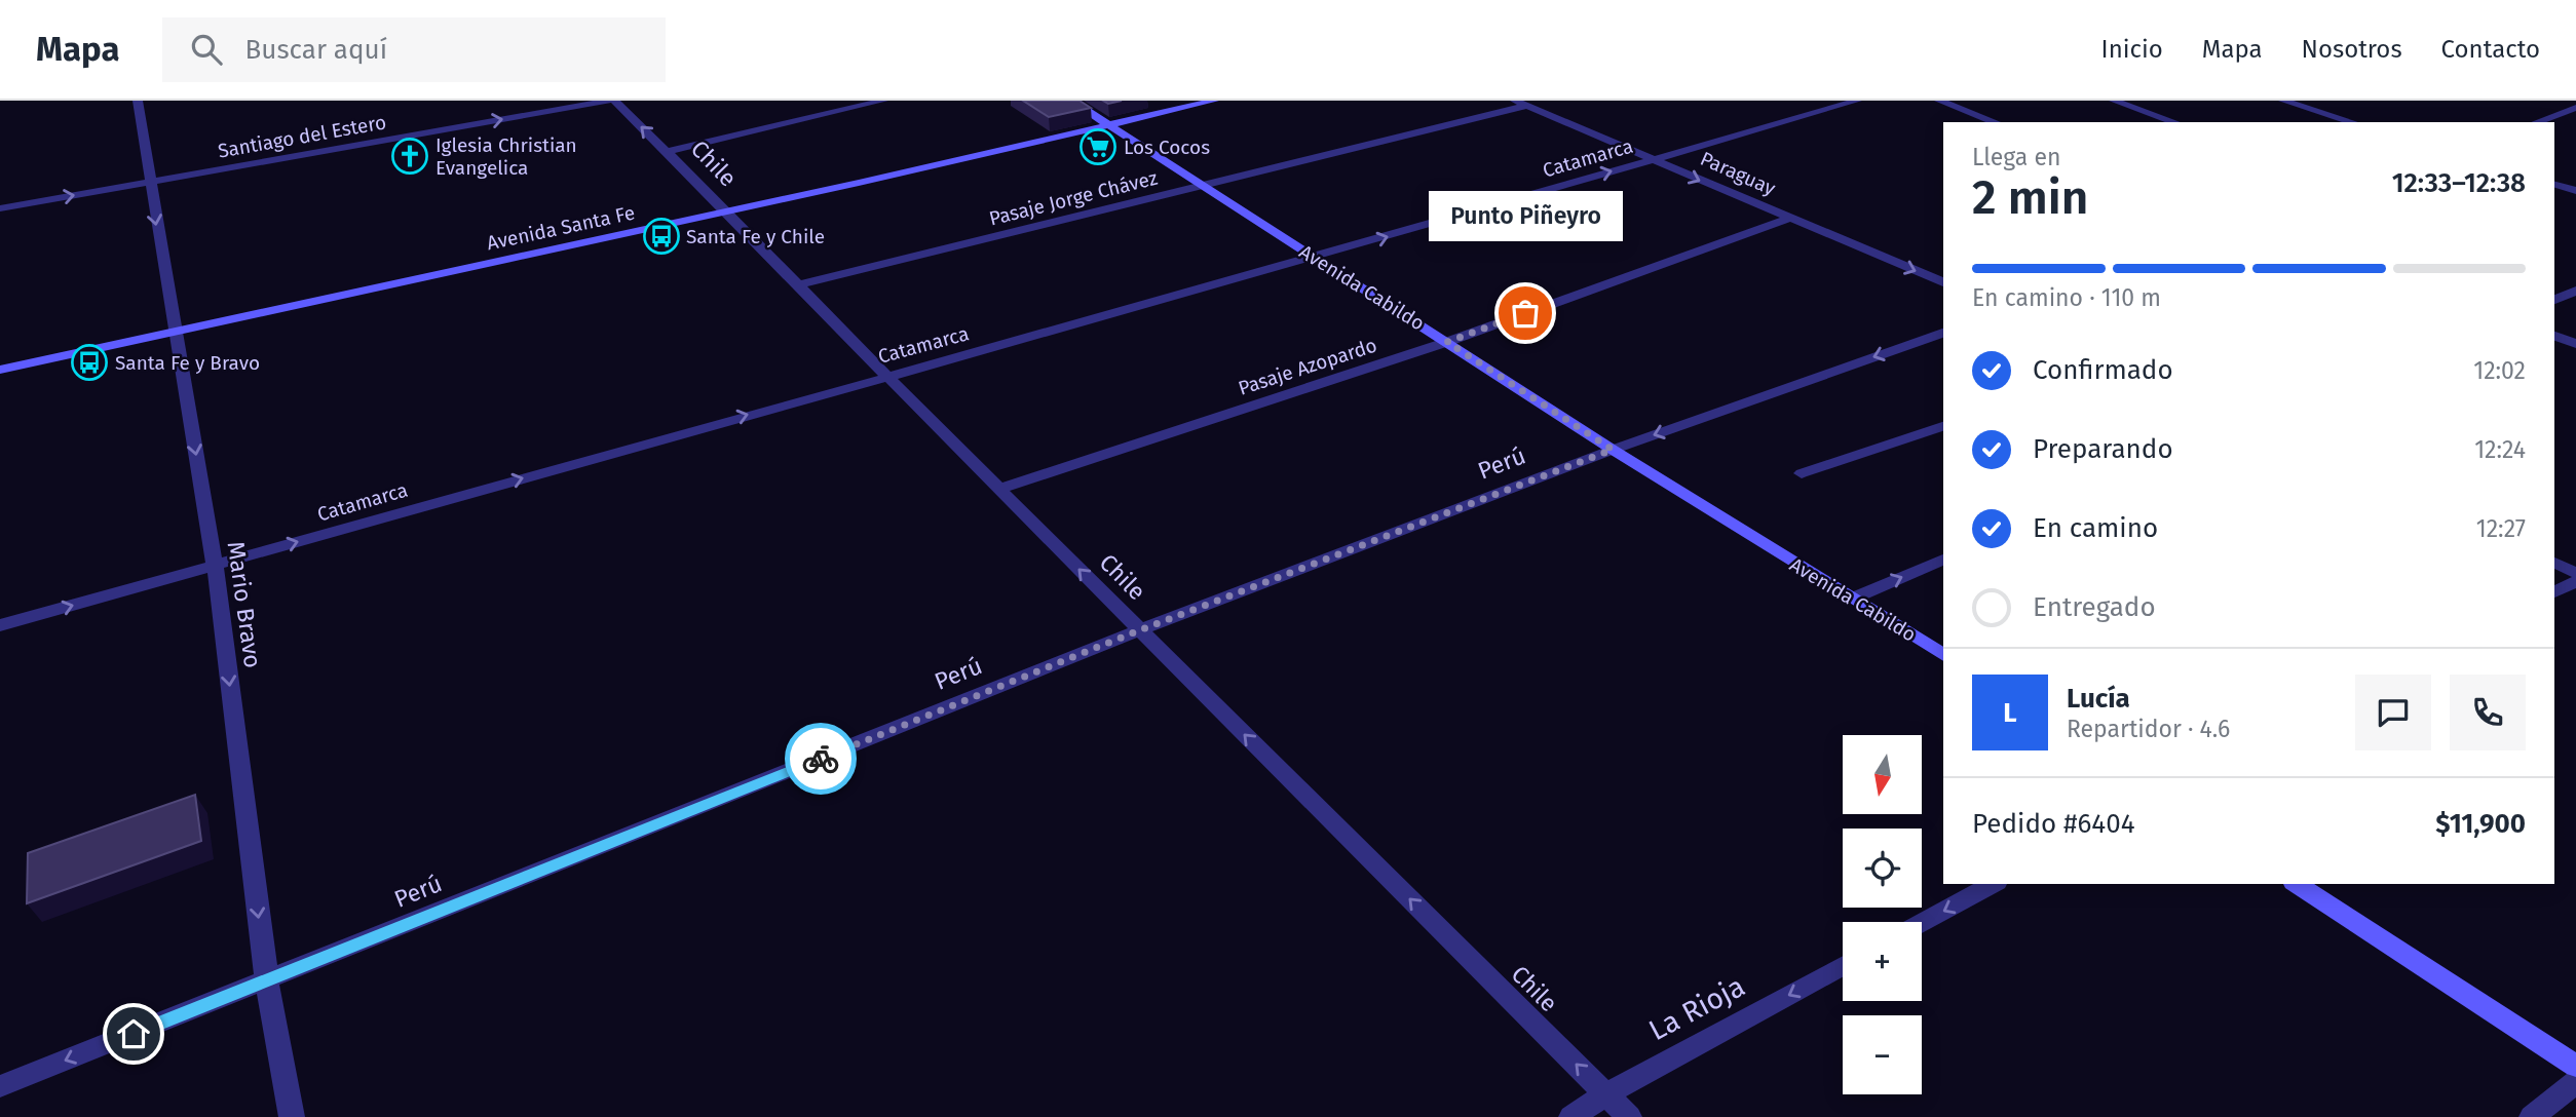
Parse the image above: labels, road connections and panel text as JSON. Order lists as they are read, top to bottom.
{
  "streets": {
    "street": [
      "Santiago del Estero",
      "Catamarca",
      "Chile",
      "Paraguay",
      "Pasaje Jorge Chávez",
      "Avenida Santa Fe",
      "Avenida Cabildo",
      "Pasaje Azopardo",
      "Perú",
      "Mario Bravo",
      "La Rioja"
    ]
  },
  "crossings": [
    ["Santiago del Estero", "Chile"],
    ["Santiago del Estero", "Mario Bravo"],
    ["Catamarca", "Chile"],
    ["Catamarca", "Paraguay"],
    ["Catamarca", "Avenida Cabildo"],
    ["Catamarca", "Mario Bravo"],
    ["Chile", "Pasaje Jorge Chávez"],
    ["Chile", "Avenida Santa Fe"],
    ["Chile", "Pasaje Azopardo"],
    ["Chile", "Perú"],
    ["Chile", "La Rioja"],
    ["Paraguay", "Pasaje Jorge Chávez"],
    ["Paraguay", "Pasaje Azopardo"],
    ["Pasaje Jorge Chávez", "Avenida Cabildo"],
    ["Avenida Santa Fe", "Avenida Cabildo"],
    ["Avenida Santa Fe", "Mario Bravo"],
    ["Avenida Cabildo", "Pasaje Azopardo"],
    ["Avenida Cabildo", "Perú"],
    ["Perú", "Mario Bravo"]
  ],
  "one_way": [
    "Santiago del Estero",
    "Catamarca",
    "Chile",
    "Paraguay",
    "Mario Bravo",
    "La Rioja"
  ],
  "places": {
    "supermarket": ["Los Cocos"],
    "church": ["Iglesia Christian Evangelica"],
    "bus stop": ["Santa Fe y Chile", "Santa Fe y Bravo"],
    "other": ["Punto Piñeyro"]
  },
  "north": "bottom",
  "page": {
    "header": "Mapa",
    "search": "Buscar aquí",
    "nav": [
      "Inicio",
      "Mapa",
      "Nosotros",
      "Contacto"
    ],
    "heading": ["2 min", "Llega en", "12:33–12:38"],
    "panel": [
      "Lucía",
      "Repartidor · 4.6",
      "Pedido #6404",
      "$11,900"
    ],
    "bubble": "Punto Piñeyro",
    "bar": "En camino · 110 m",
    "list": [
      ["Confirmado", "12:02"],
      ["Preparando", "12:24"],
      ["En camino", "12:27"],
      "Entregado"
    ],
    "round": "L",
    "map_buttons": ["+", "−"]
  }
}
